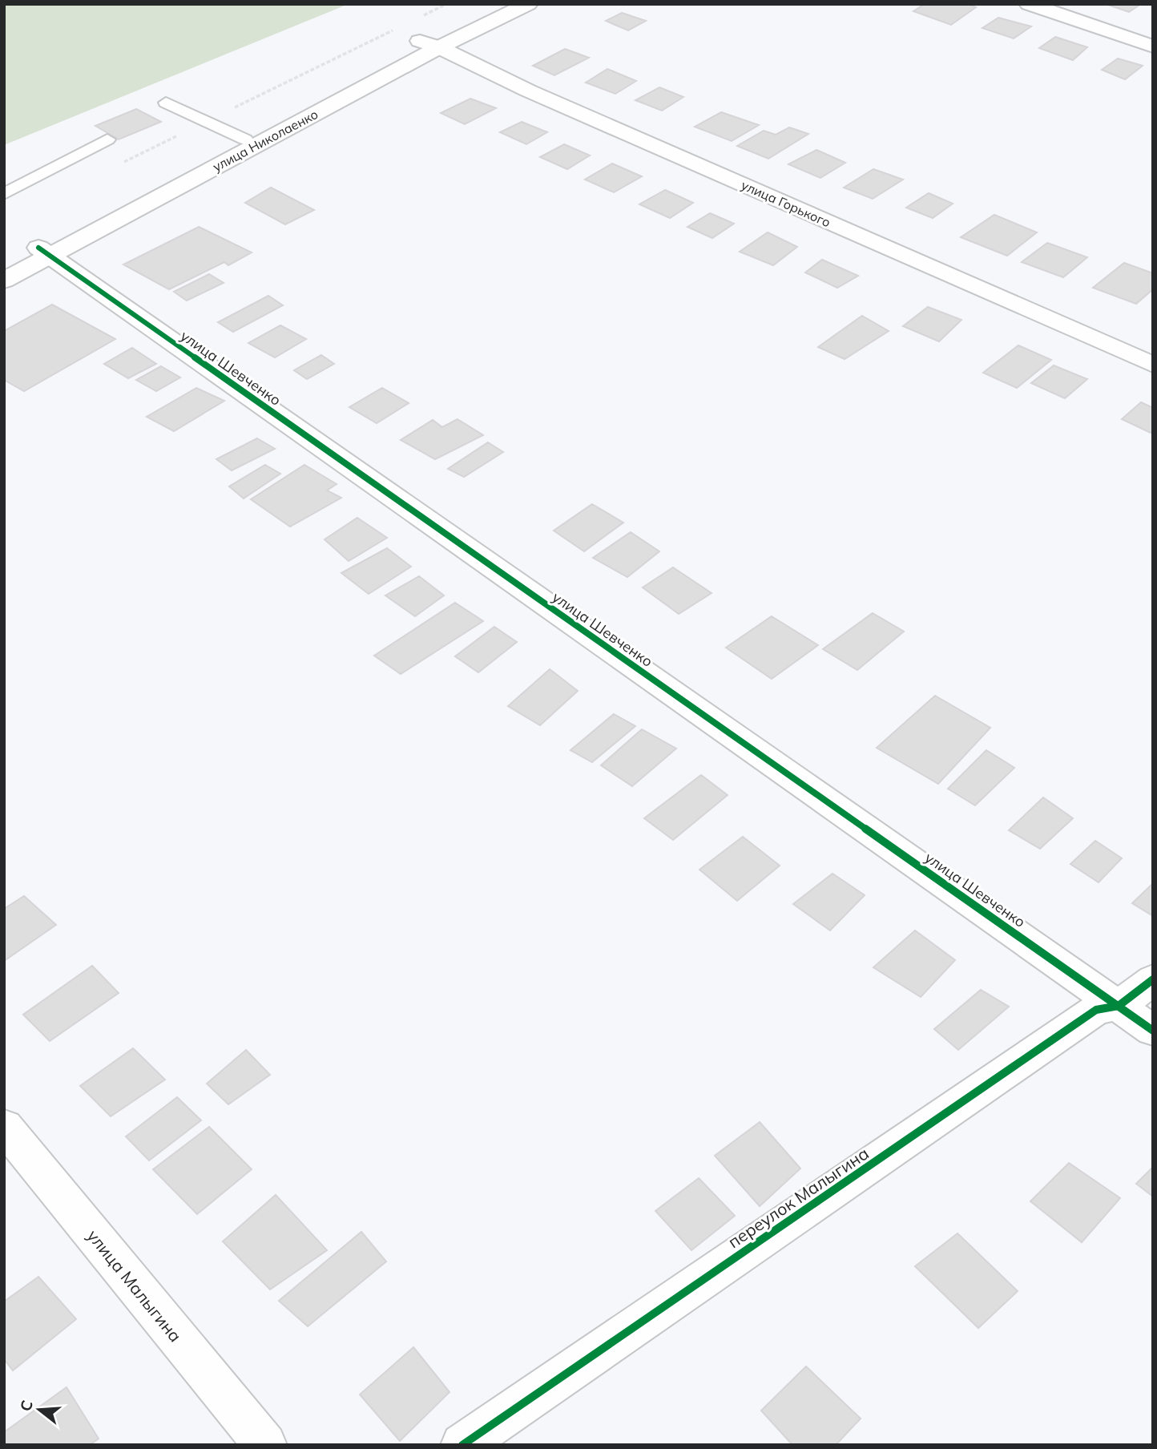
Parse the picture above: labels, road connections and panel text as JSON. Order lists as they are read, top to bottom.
{
  "streets": {
    "street": [
      "улица Николаенко",
      "улица Горького",
      "улица Шевченко",
      "переулок Малыгина",
      "улица Малыгина"
    ]
  },
  "crossings": [
    ["улица Николаенко", "улица Горького"],
    ["улица Николаенко", "улица Шевченко"],
    ["улица Шевченко", "переулок Малыгина"]
  ],
  "north": "left"
}
